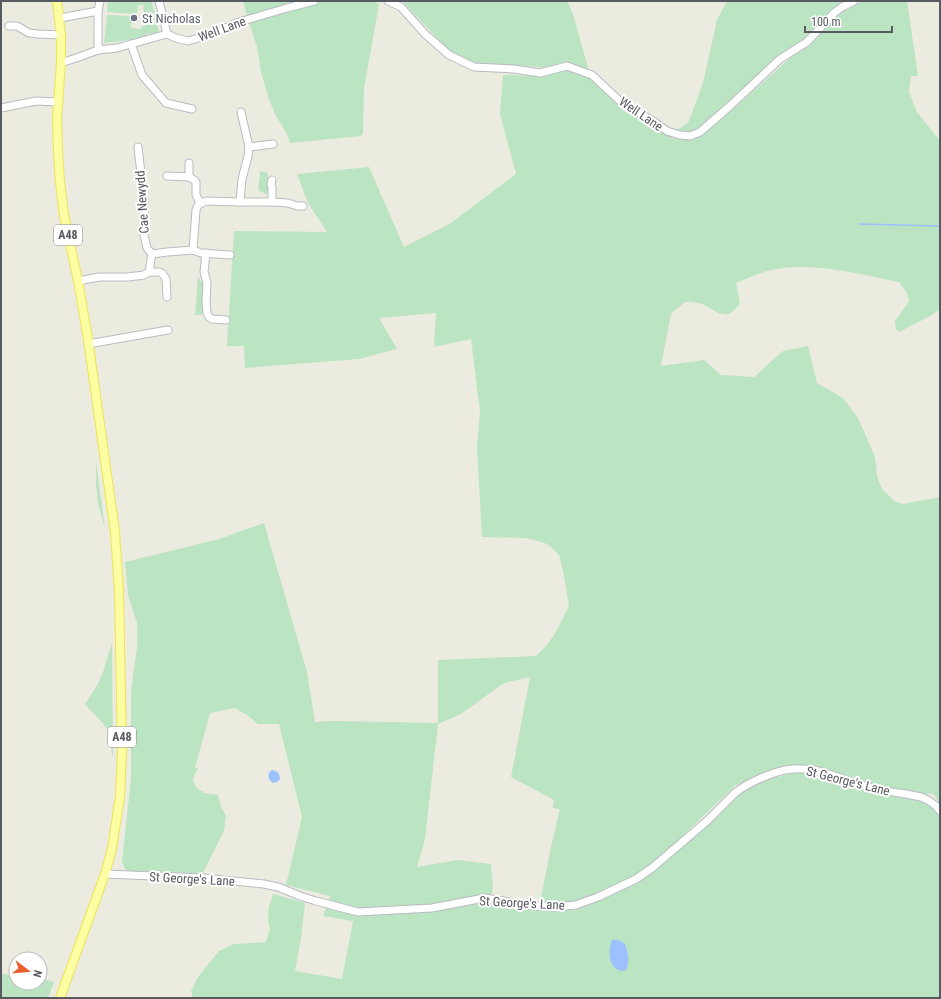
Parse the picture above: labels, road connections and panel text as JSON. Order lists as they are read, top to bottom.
{
  "streets": {
    "main road": ["A48"],
    "street": ["Well Lane", "Cae Newydd", "St George's Lane"]
  },
  "crossings": [
    ["A48", "St George's Lane"]
  ],
  "places": ["St Nicholas"],
  "scale_bar": "100 m",
  "north": "right"
}
